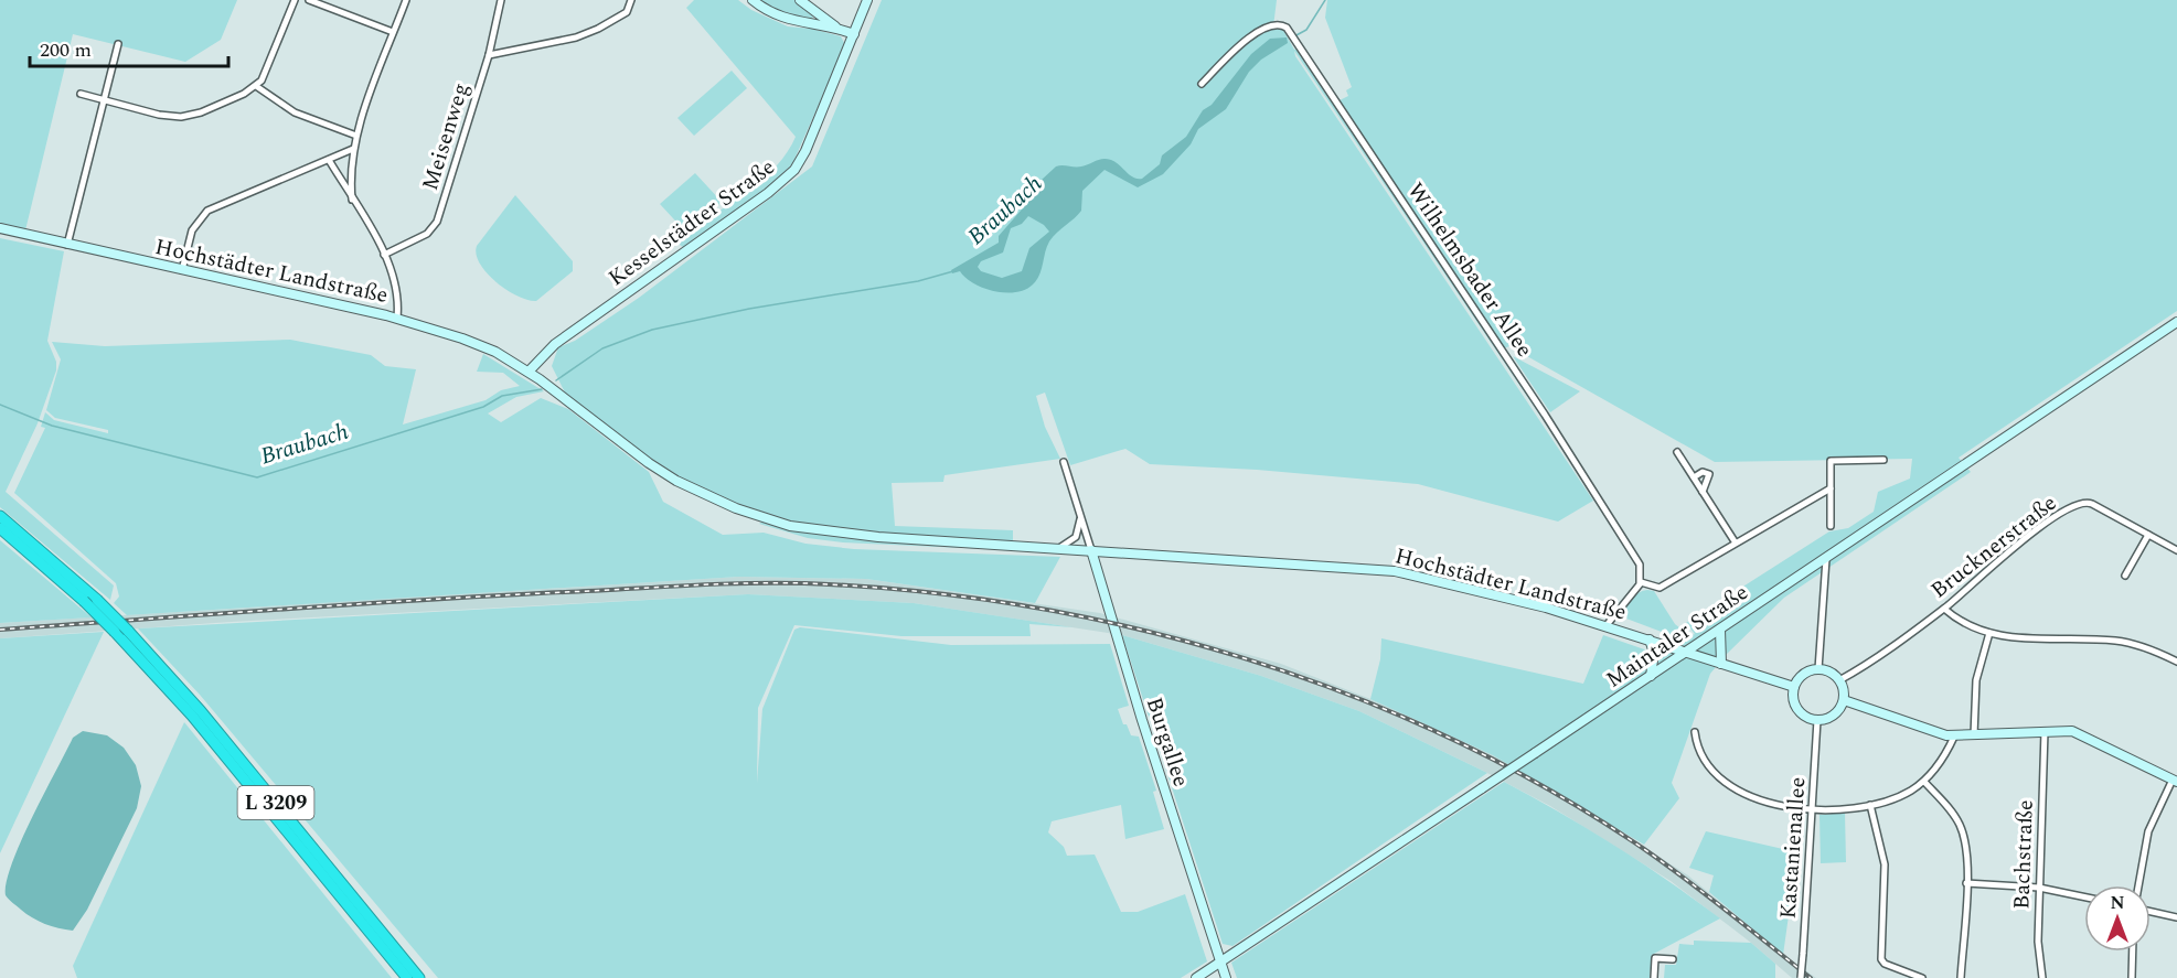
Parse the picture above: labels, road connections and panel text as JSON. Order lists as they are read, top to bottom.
{
  "streets": {
    "highway": ["L 3209"],
    "main road": [
      "Kesselstädter Straße",
      "Hochstädter Landstraße",
      "Maintaler Straße",
      "Burgallee"
    ],
    "street": [
      "Meisenweg",
      "Wilhelmsbader Allee",
      "Brucknerstraße",
      "Kastanienallee",
      "Bachstraße"
    ]
  },
  "crossings": [
    ["Kesselstädter Straße", "Hochstädter Landstraße"],
    ["Hochstädter Landstraße", "Brucknerstraße"],
    ["Hochstädter Landstraße", "Maintaler Straße"],
    ["Hochstädter Landstraße", "Burgallee"],
    ["Hochstädter Landstraße", "Kastanienallee"],
    ["Brucknerstraße", "Kastanienallee"],
    ["Maintaler Straße", "Burgallee"]
  ],
  "water": ["Braubach"],
  "scale_bar": "200 m",
  "north": "top"
}
